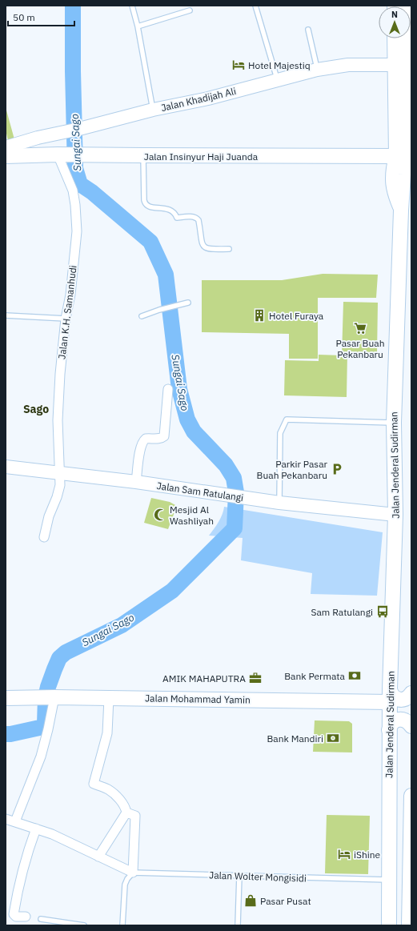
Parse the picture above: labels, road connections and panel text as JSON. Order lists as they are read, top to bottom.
{
  "streets": {
    "main road": ["Jalan Insinyur Haji Juanda", "Jalan Jenderal Sudirman", "Jalan Mohammad Yamin"],
    "street": ["Jalan Khadijah Ali", "Jalan K.H. Samanhudi", "Jalan Sam Ratulangi"],
    "lane": ["Jalan Wolter Mongisidi"]
  },
  "crossings": [
    ["Jalan Insinyur Haji Juanda", "Jalan K.H. Samanhudi"],
    ["Jalan K.H. Samanhudi", "Jalan Sam Ratulangi"],
    ["Jalan Jenderal Sudirman", "Jalan Sam Ratulangi"],
    ["Jalan Jenderal Sudirman", "Jalan Mohammad Yamin"],
    ["Jalan Jenderal Sudirman", "Jalan Wolter Mongisidi"]
  ],
  "districts": ["Sago"],
  "water": ["Sungai Sago"],
  "places": {
    "hotel": ["Hotel Majestiq", "iShine"],
    "building": ["Hotel Furaya"],
    "supermarket": ["Pasar Buah Pekanbaru"],
    "parking": ["Parkir Pasar Buah Pekanbaru"],
    "mosque": ["Mesjid Al Washliyah"],
    "bus stop": ["Sam Ratulangi"],
    "bank": ["Bank Permata", "Bank Mandiri"],
    "office": ["AMIK MAHAPUTRA"],
    "shop": ["Pasar Pusat"]
  },
  "scale_bar": "50 m",
  "north": "top"
}
